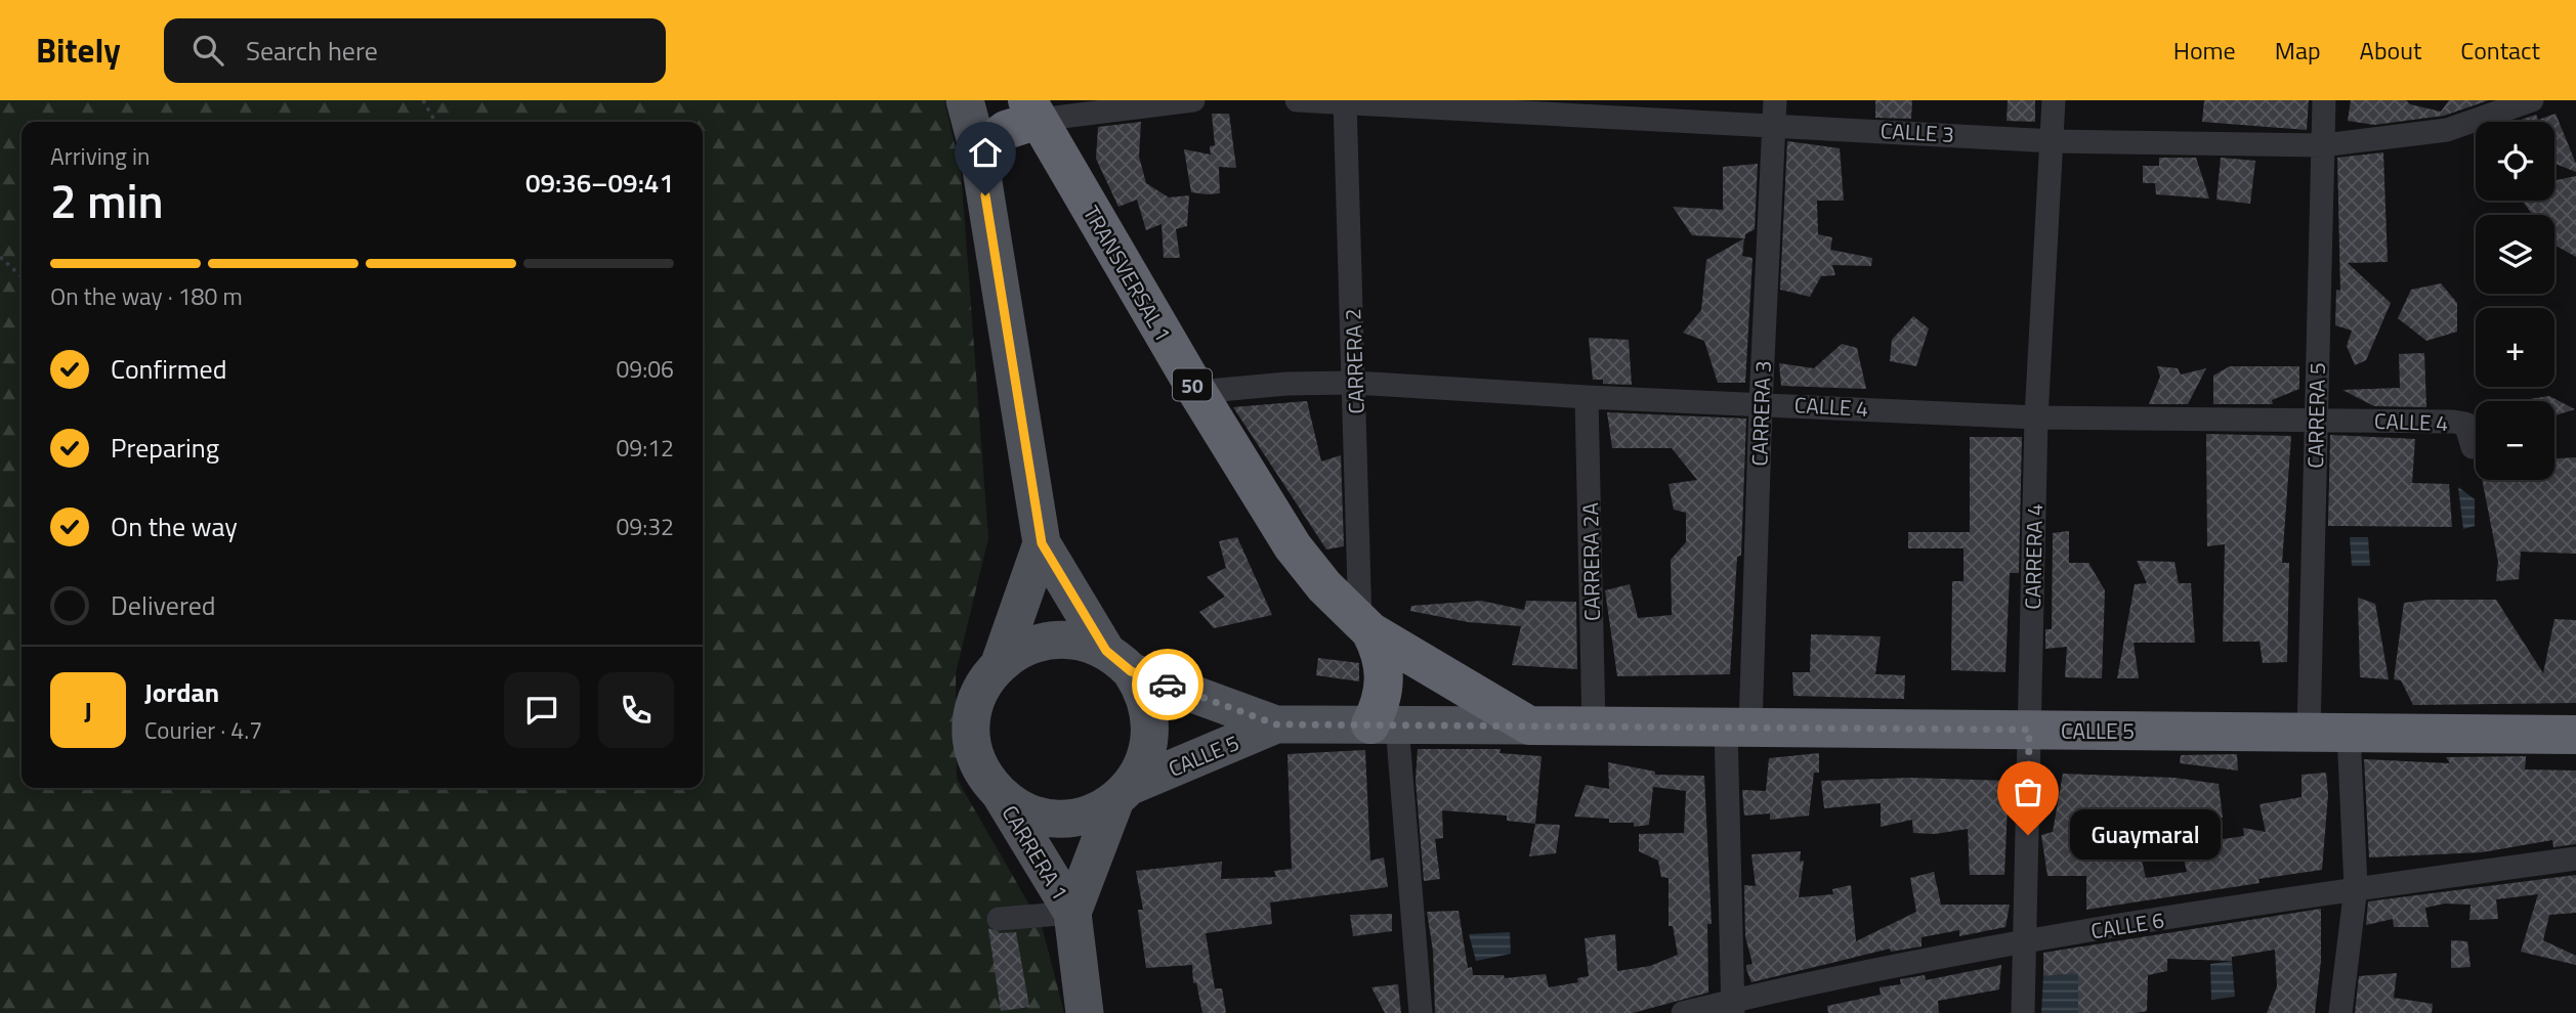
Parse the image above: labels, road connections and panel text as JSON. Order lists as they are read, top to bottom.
{
  "streets": {
    "highway": ["TRANSVERSAL 1", "50", "CALLE 5"],
    "main road": ["CARRERA 1"],
    "street": [
      "CALLE 3",
      "CARRERA 2",
      "CALLE 4",
      "CARRERA 3",
      "CARRERA 5",
      "CARRERA 4",
      "CARRERA 2A",
      "CALLE 6"
    ]
  },
  "crossings": [
    ["CALLE 3", "CARRERA 2"],
    ["CALLE 3", "CARRERA 3"],
    ["CALLE 3", "CARRERA 5"],
    ["CALLE 3", "CARRERA 4"],
    ["TRANSVERSAL 1", "CARRERA 2"],
    ["TRANSVERSAL 1", "CALLE 4"],
    ["TRANSVERSAL 1", "CALLE 5"],
    ["CARRERA 2", "CALLE 4"],
    ["50", "CALLE 5"],
    ["50", "CARRERA 1"],
    ["CALLE 4", "CARRERA 3"],
    ["CALLE 4", "CARRERA 5"],
    ["CALLE 4", "CARRERA 4"],
    ["CALLE 4", "CARRERA 2A"],
    ["CARRERA 3", "CALLE 5"],
    ["CARRERA 3", "CALLE 6"],
    ["CARRERA 5", "CALLE 5"],
    ["CARRERA 4", "CALLE 5"],
    ["CARRERA 4", "CALLE 6"],
    ["CARRERA 2A", "CALLE 5"],
    ["CALLE 5", "CARRERA 1"]
  ],
  "places": ["Guaymaral"],
  "page": {
    "header": "Bitely",
    "search": "Search here",
    "nav": [
      "Home",
      "Map",
      "About",
      "Contact"
    ],
    "map_buttons": ["+", "−"],
    "heading": ["2 min", "Arriving in", "09:36–09:41"],
    "panel": ["Jordan", "Courier · 4.7"],
    "bar": "On the way · 180 m",
    "list": [
      ["Confirmed", "09:06"],
      ["Preparing", "09:12"],
      ["On the way", "09:32"],
      "Delivered"
    ],
    "round": "J",
    "bubble": "Guaymaral"
  }
}
